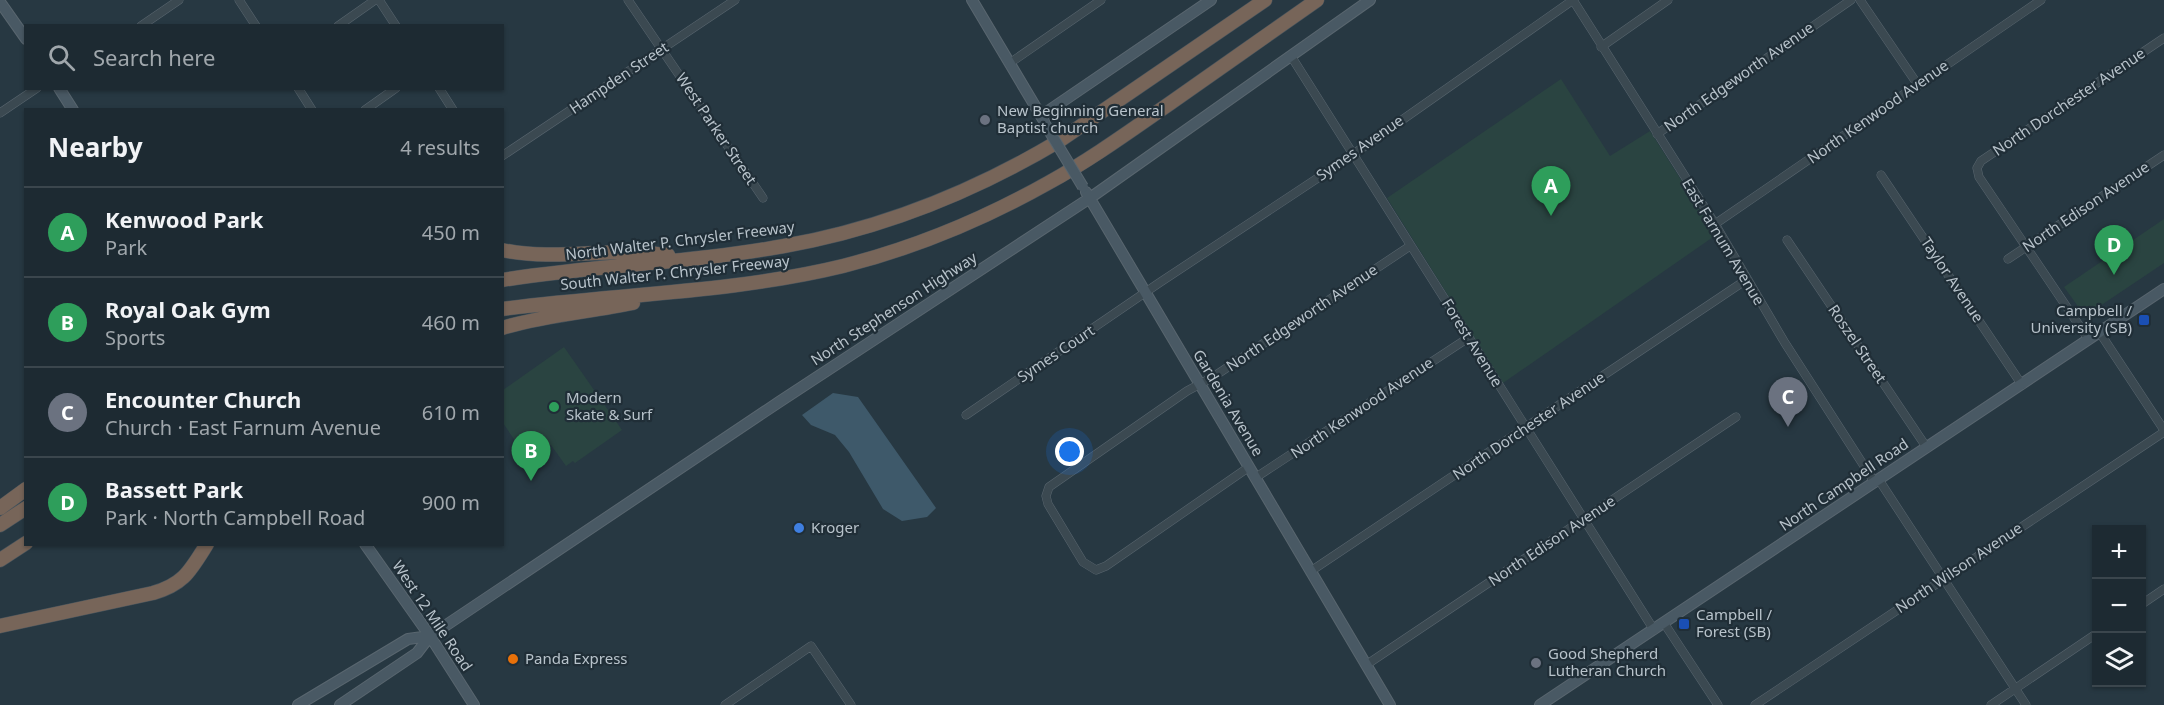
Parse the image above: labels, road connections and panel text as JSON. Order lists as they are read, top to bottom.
{
  "streets": {
    "highway": ["North Walter P. Chrysler Freeway", "South Walter P. Chrysler Freeway"],
    "main road": [
      "North Stephenson Highway",
      "Gardenia Avenue",
      "North Campbell Road",
      "West 12 Mile Road"
    ],
    "street": [
      "North Edgeworth Avenue",
      "Hampden Street",
      "North Dorchester Avenue",
      "North Kenwood Avenue",
      "West Parker Street",
      "Symes Avenue",
      "North Edison Avenue",
      "East Farnum Avenue",
      "Taylor Avenue",
      "Forest Avenue",
      "Roszel Street",
      "Symes Court",
      "North Wilson Avenue"
    ]
  },
  "crossings": [
    ["North Edgeworth Avenue", "East Farnum Avenue"],
    ["North Edgeworth Avenue", "Forest Avenue"],
    ["North Edgeworth Avenue", "Gardenia Avenue"],
    ["Hampden Street", "West Parker Street"],
    ["North Dorchester Avenue", "North Edison Avenue"],
    ["North Dorchester Avenue", "East Farnum Avenue"],
    ["North Dorchester Avenue", "Forest Avenue"],
    ["North Dorchester Avenue", "Gardenia Avenue"],
    ["North Kenwood Avenue", "East Farnum Avenue"],
    ["North Kenwood Avenue", "Forest Avenue"],
    ["North Kenwood Avenue", "Gardenia Avenue"],
    ["Symes Avenue", "East Farnum Avenue"],
    ["Symes Avenue", "Forest Avenue"],
    ["Symes Avenue", "Symes Court"],
    ["Symes Avenue", "Gardenia Avenue"],
    ["North Edison Avenue", "Forest Avenue"],
    ["North Edison Avenue", "Gardenia Avenue"],
    ["East Farnum Avenue", "North Campbell Road"],
    ["East Farnum Avenue", "North Wilson Avenue"],
    ["Taylor Avenue", "North Campbell Road"],
    ["North Stephenson Highway", "Forest Avenue"],
    ["North Stephenson Highway", "Gardenia Avenue"],
    ["North Stephenson Highway", "West 12 Mile Road"],
    ["Forest Avenue", "North Campbell Road"],
    ["Roszel Street", "North Campbell Road"],
    ["Symes Court", "Gardenia Avenue"]
  ],
  "places": {
    "other": [
      "New Beginning General Baptist church",
      "Modern Skate & Surf",
      "Kroger",
      "Panda Express",
      "Good Shepherd Lutheran Church"
    ],
    "transit": ["Campbell / University (SB)", "Campbell / Forest (SB)"]
  },
  "page": {
    "search": "Search here",
    "heading": ["Nearby", "4 results"],
    "pins": [
      "A",
      "D",
      "C",
      "B"
    ],
    "list": [
      {
        "mark": "A",
        "name": "Kenwood Park",
        "note": "Park",
        "value": "450 m"
      },
      {
        "mark": "B",
        "name": "Royal Oak Gym",
        "note": "Sports",
        "value": "460 m"
      },
      {
        "mark": "C",
        "name": "Encounter Church",
        "note": "Church · East Farnum Avenue",
        "value": "610 m"
      },
      {
        "mark": "D",
        "name": "Bassett Park",
        "note": "Park · North Campbell Road",
        "value": "900 m"
      }
    ],
    "map_buttons": ["+", "−"]
  }
}
